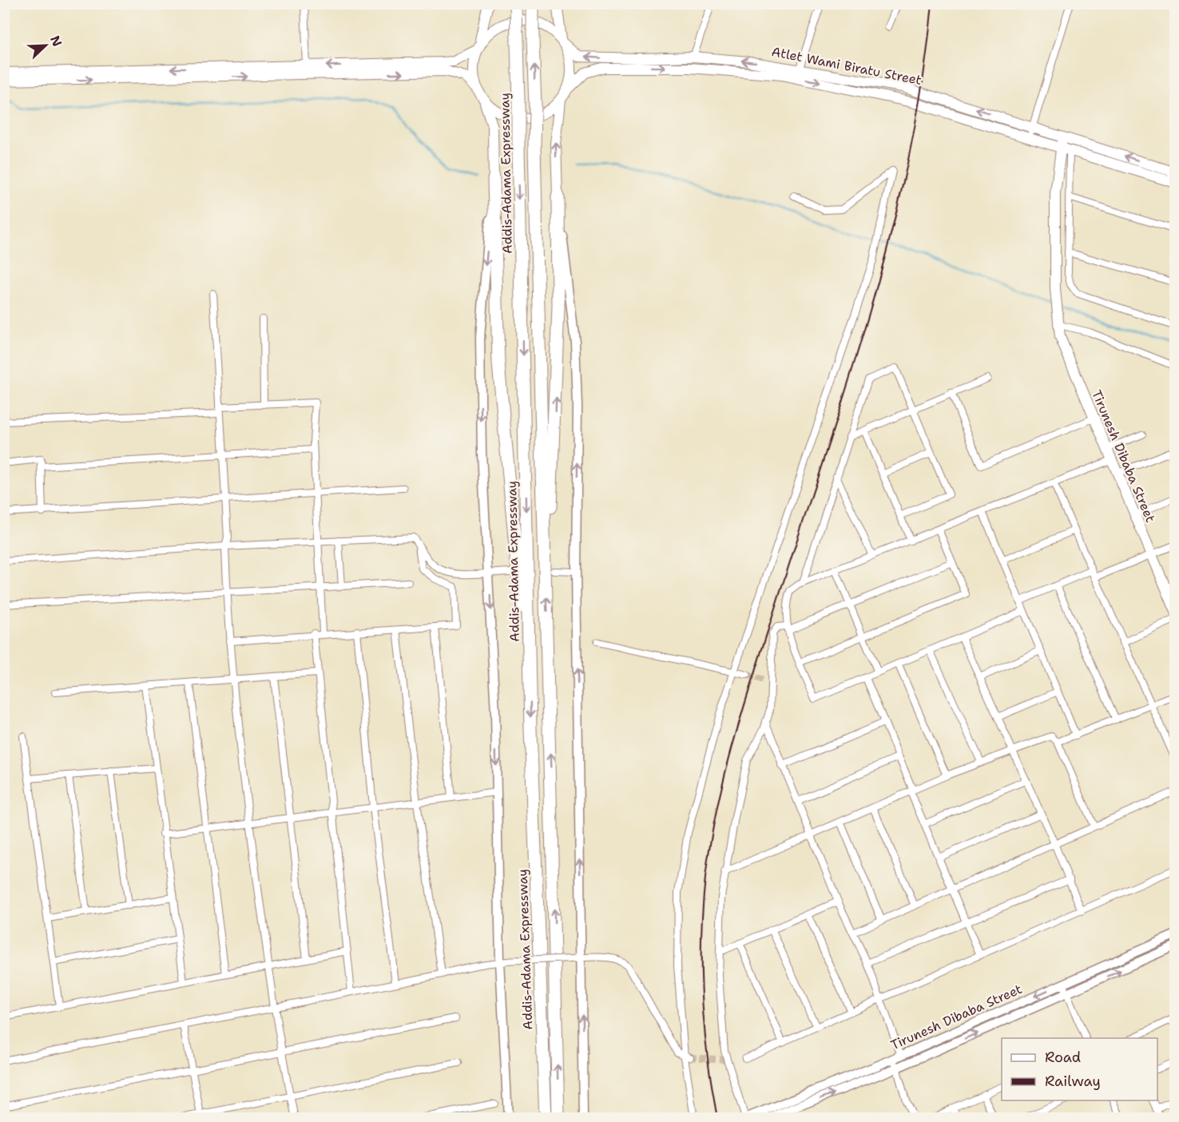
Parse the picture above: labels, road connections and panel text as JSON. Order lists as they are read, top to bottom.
{
  "streets": {
    "highway": ["Addis-Adama Expressway"],
    "main road": ["Atlet Wami Biratu Street", "Tirunesh Dibaba Street"]
  },
  "legend": ["Road", "Railway"],
  "north": "top right"
}
